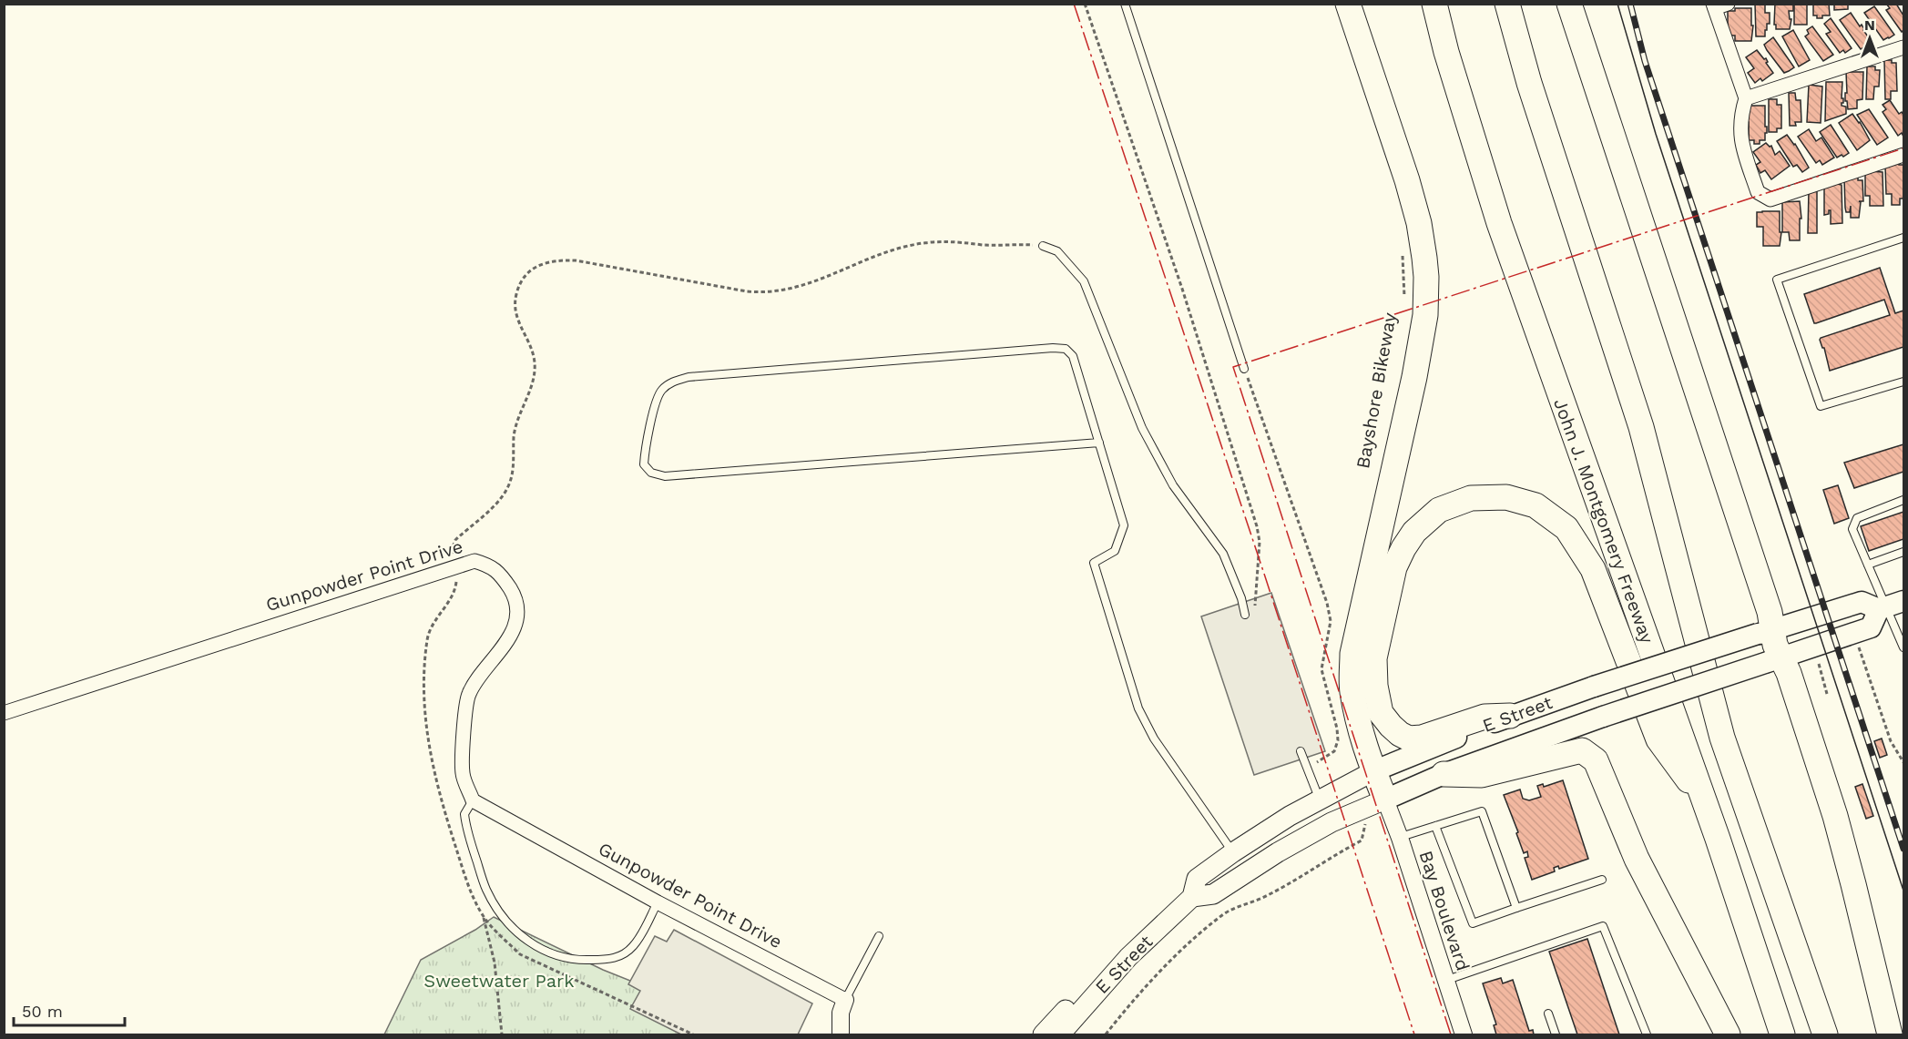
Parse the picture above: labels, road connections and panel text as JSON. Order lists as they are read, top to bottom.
{
  "streets": {
    "highway": ["John J. Montgomery Freeway"],
    "main road": ["E Street"],
    "street": ["Gunpowder Point Drive", "Bay Boulevard"],
    "path": ["Bayshore Bikeway"]
  },
  "crossings": [
    ["E Street", "Bay Boulevard"]
  ],
  "parks": ["Sweetwater Park"],
  "scale_bar": "50 m",
  "north": "top"
}
